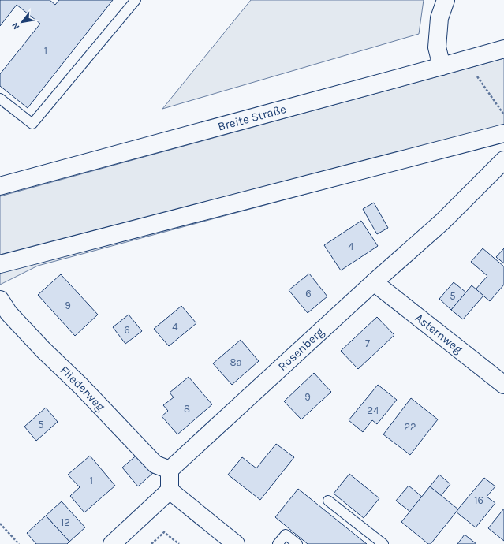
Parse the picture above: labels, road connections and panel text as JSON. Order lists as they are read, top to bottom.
{
  "streets": {
    "street": [
      "Breite Straße",
      "Asternweg",
      "Rosenberg",
      "Fliederweg"
    ]
  },
  "crossings": [
    ["Asternweg", "Rosenberg"],
    ["Rosenberg", "Fliederweg"]
  ],
  "house_numbers": [
    "1",
    "4",
    "6",
    "5",
    "9",
    "4",
    "6",
    "7",
    "8a",
    "9",
    "8",
    "24",
    "5",
    "22",
    "1",
    "16",
    "12"
  ],
  "north": "bottom left"
}
